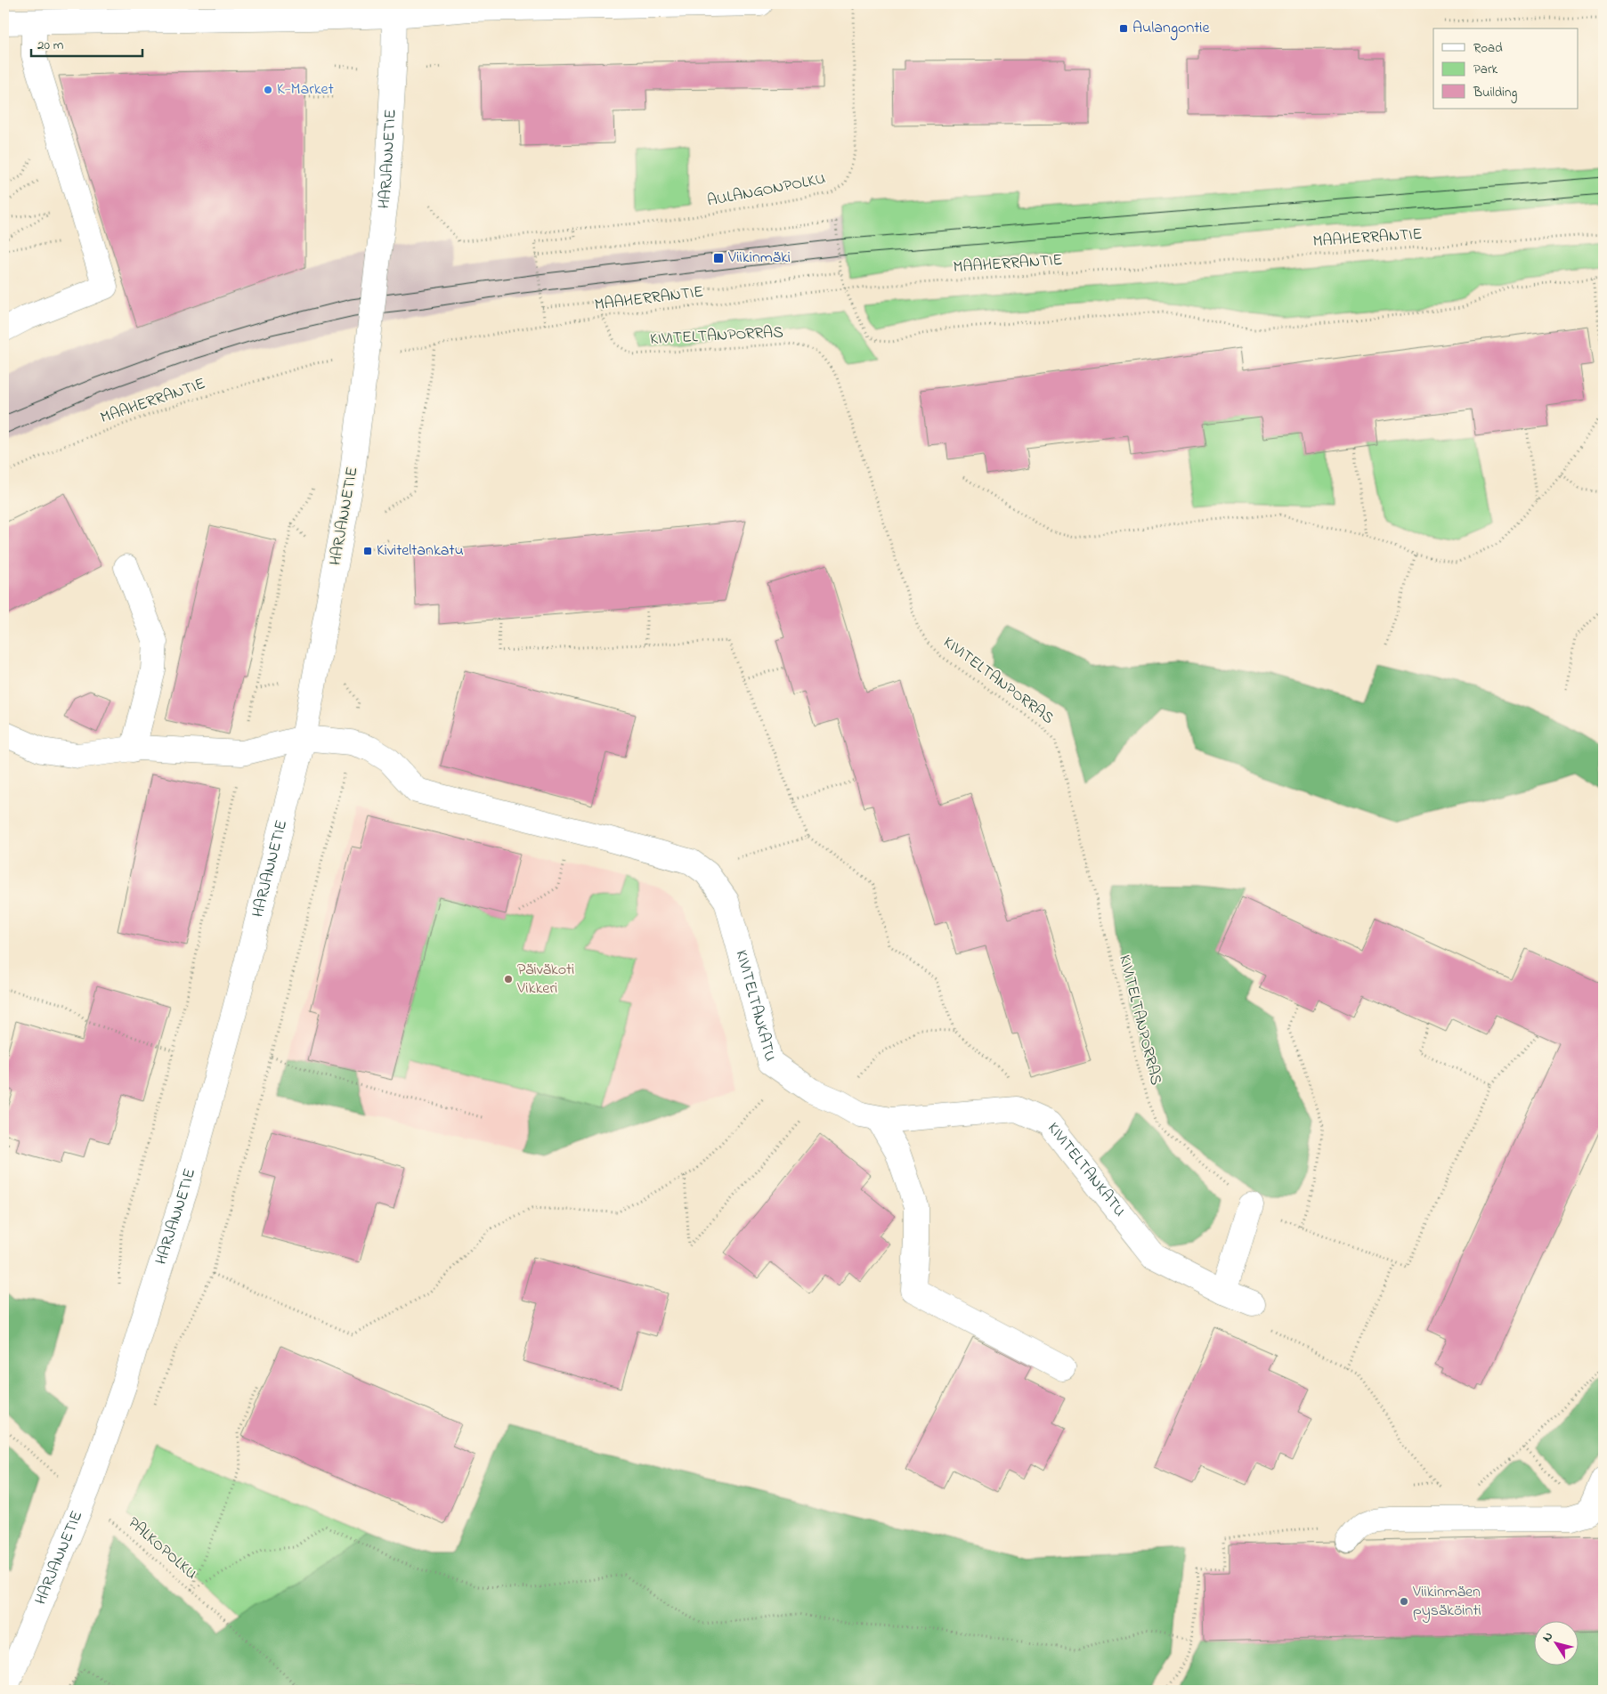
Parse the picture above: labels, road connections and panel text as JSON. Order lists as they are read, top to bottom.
{
  "streets": {
    "street": ["HARJANNETIE", "KIVITELTANKATU"],
    "path": [
      "AULANGONPOLKU",
      "MAAHERRANTIE",
      "KIVITELTANPORRAS",
      "PALKOPOLKU"
    ]
  },
  "crossings": [
    ["HARJANNETIE", "KIVITELTANKATU"],
    ["MAAHERRANTIE", "KIVITELTANPORRAS"]
  ],
  "places": {
    "transit": ["Aulangontie", "Viikinmäki", "Kiviteltankatu"],
    "other": ["K-Market", "Päiväkoti Vikkeri", "Viikinmäen pysäköinti"]
  },
  "legend": ["Road", "Park", "Building"],
  "scale_bar": "20 m",
  "north": "top left"
}
